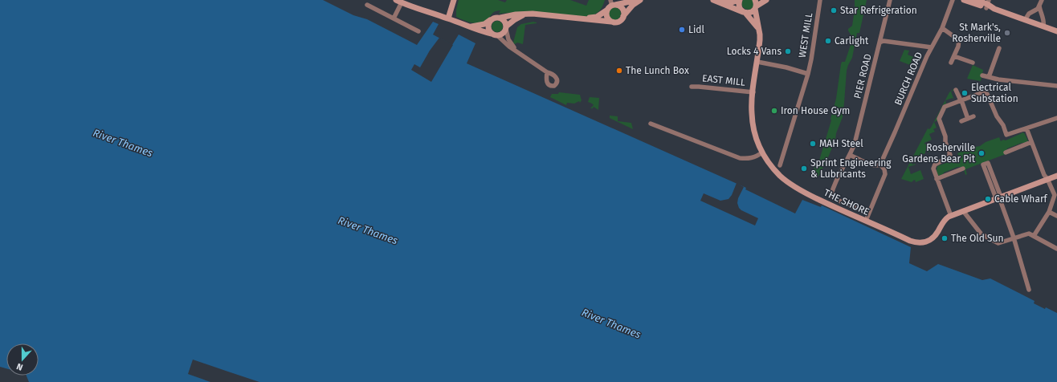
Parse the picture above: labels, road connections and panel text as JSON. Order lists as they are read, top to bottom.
{
  "streets": {
    "street": [
      "WEST MILL",
      "PIER ROAD",
      "BURCH ROAD",
      "EAST MILL",
      "THE SHORE"
    ]
  },
  "crossings": [
    ["WEST MILL", "THE SHORE"],
    ["EAST MILL", "THE SHORE"]
  ],
  "water": ["River Thames"],
  "places": [
    "Star Refrigeration",
    "Lidl",
    "St Mark's, Rosherville",
    "Carlight",
    "Locks 4 Vans",
    "The Lunch Box",
    "Electrical Substation",
    "Iron House Gym",
    "MAH Steel",
    "Rosherville Gardens Bear Pit",
    "Sprint Engineering & Lubricants",
    "Cable Wharf",
    "The Old Sun"
  ],
  "north": "bottom"
}
